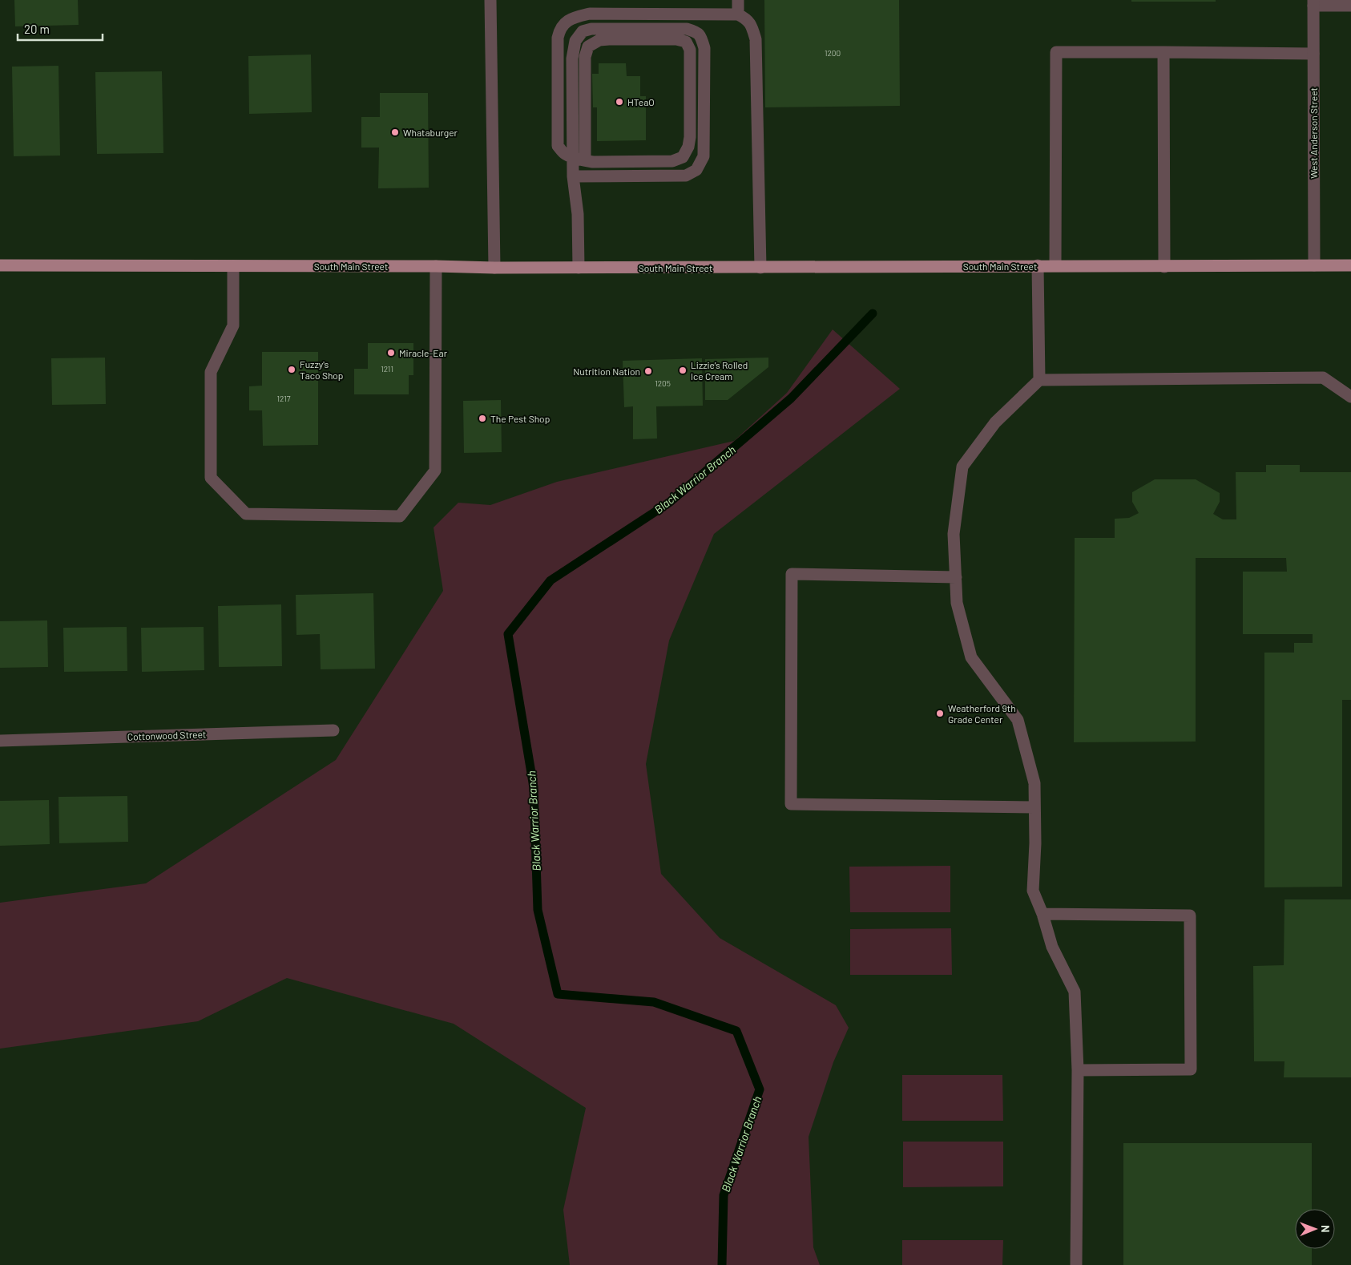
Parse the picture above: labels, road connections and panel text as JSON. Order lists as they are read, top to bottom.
{
  "streets": {
    "main road": ["South Main Street"],
    "street": ["West Anderson Street", "Cottonwood Street"]
  },
  "crossings": [
    ["West Anderson Street", "South Main Street"]
  ],
  "water": ["Black Warrior Branch"],
  "places": [
    "HTeaO",
    "Whataburger",
    "Miracle-Ear",
    "Fuzzy's Taco Shop",
    "Lizzie’s Rolled Ice Cream",
    "Nutrition Nation",
    "The Pest Shop",
    "Weatherford 9th Grade Center"
  ],
  "house_numbers": [
    "1200",
    "1211",
    "1205",
    "1217"
  ],
  "scale_bar": "20 m",
  "north": "right"
}
